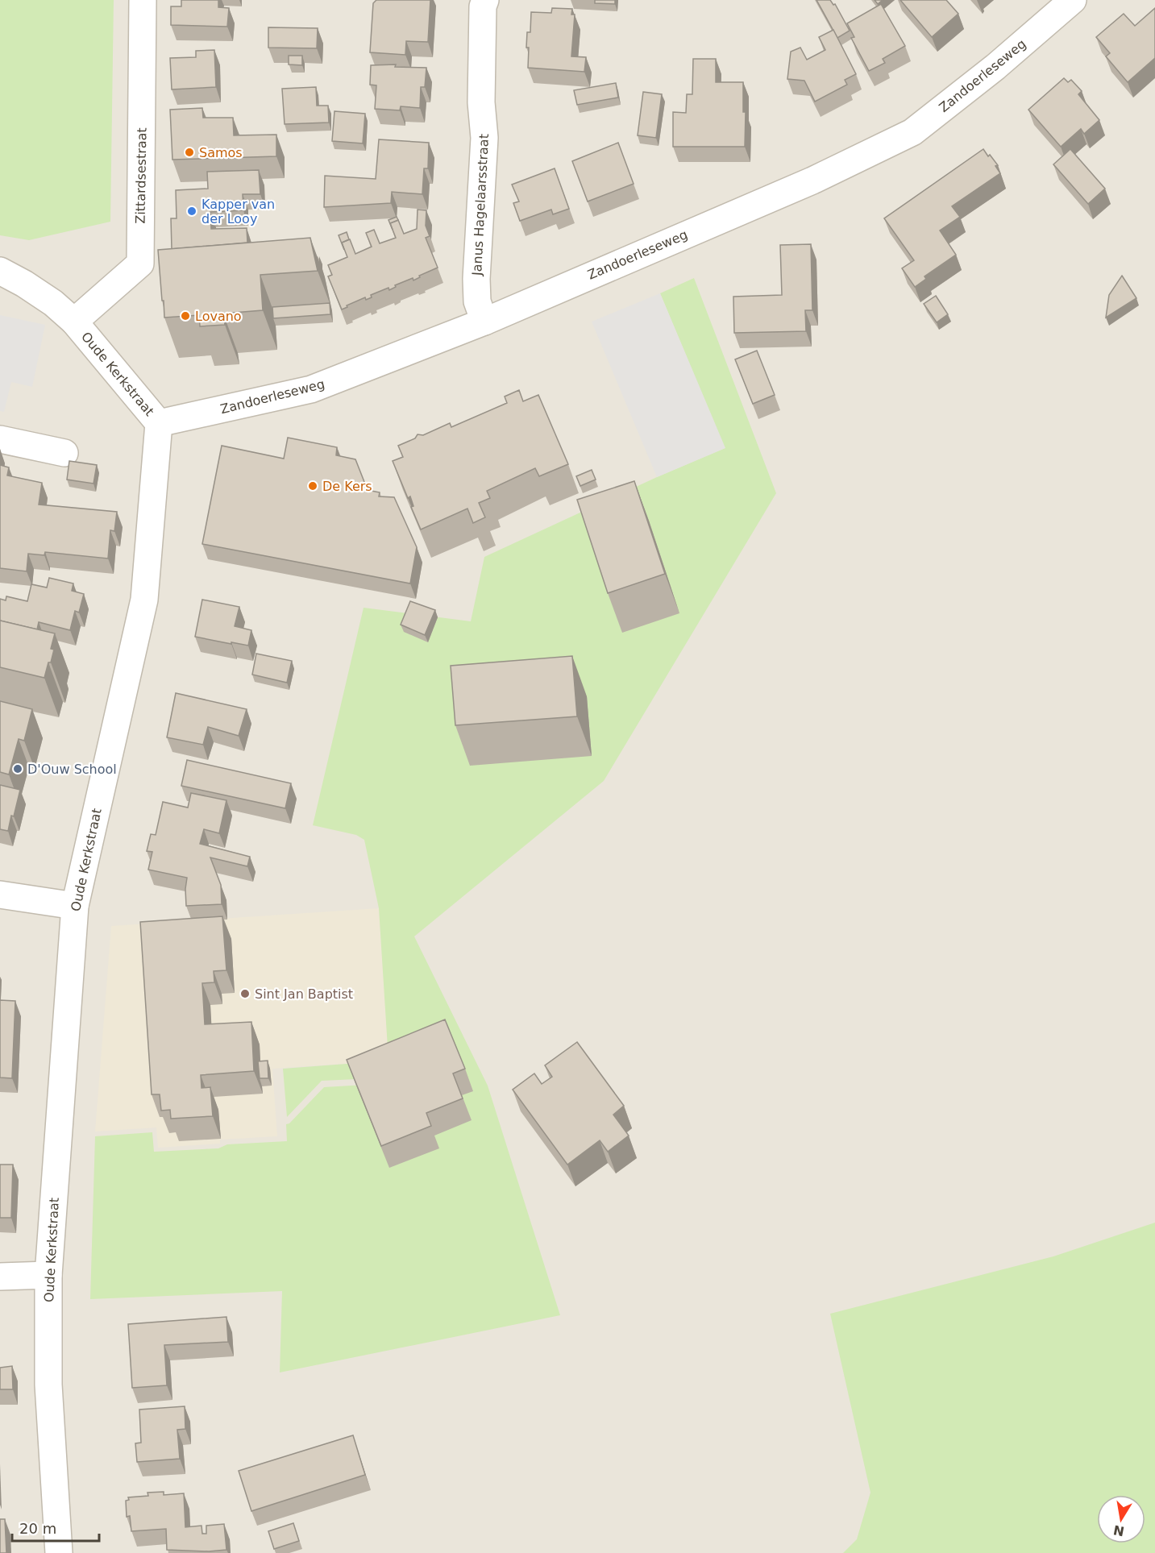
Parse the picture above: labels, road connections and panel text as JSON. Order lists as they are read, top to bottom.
{
  "streets": {
    "street": [
      "Zandoerleseweg",
      "Zittardsestraat",
      "Janus Hagelaarsstraat",
      "Oude Kerkstraat"
    ]
  },
  "crossings": [
    ["Zandoerleseweg", "Janus Hagelaarsstraat"],
    ["Zandoerleseweg", "Oude Kerkstraat"],
    ["Zittardsestraat", "Oude Kerkstraat"]
  ],
  "places": [
    "Samos",
    "Kapper van der Looy",
    "Lovano",
    "De Kers",
    "D'Ouw School",
    "Sint Jan Baptist"
  ],
  "scale_bar": "20 m",
  "north": "bottom"
}
